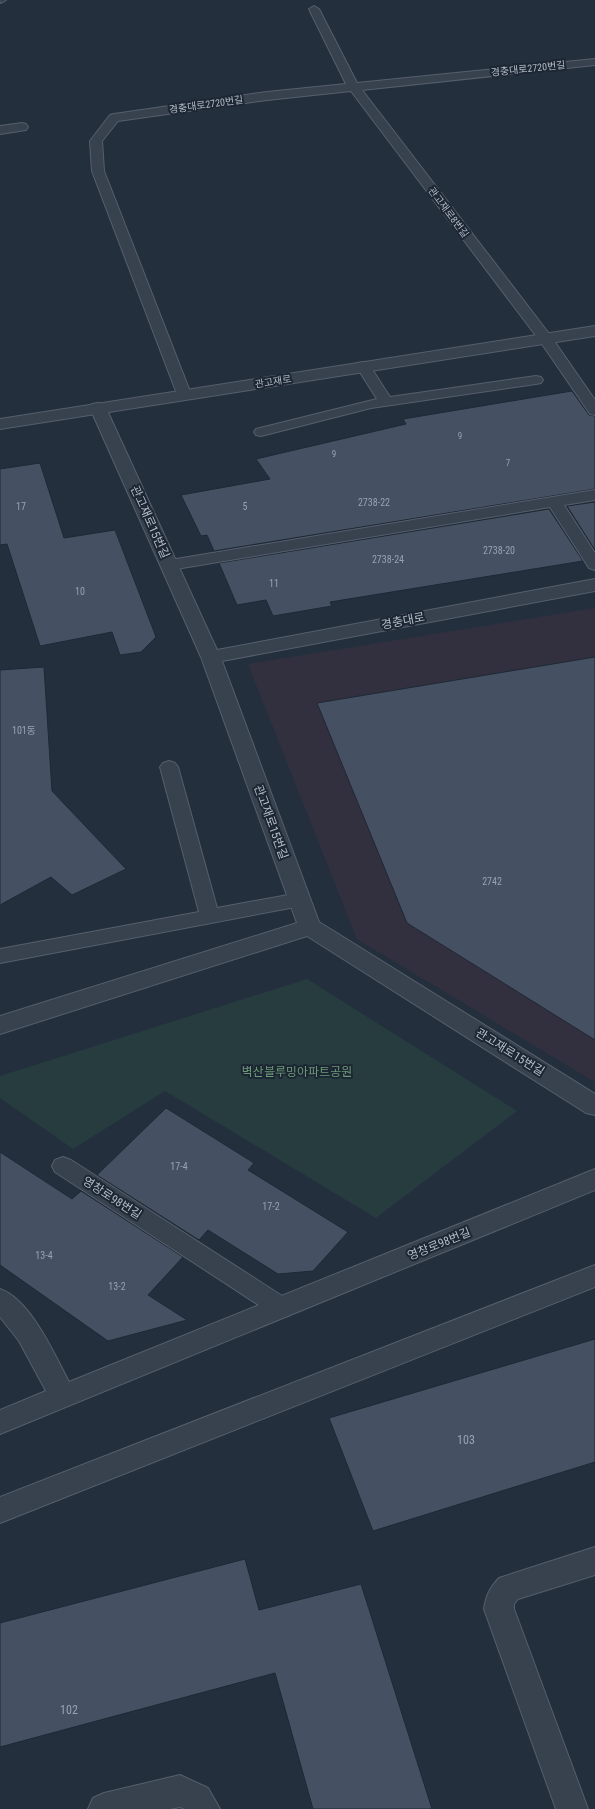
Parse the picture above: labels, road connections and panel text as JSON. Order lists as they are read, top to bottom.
{
  "streets": {
    "street": [
      "관고재로",
      "관고재로15번길",
      "경충대로",
      "영창로98번길"
    ],
    "lane": ["경충대로2720번길", "관고재로8번길"]
  },
  "crossings": [
    ["경충대로2720번길", "관고재로8번길"],
    ["경충대로2720번길", "관고재로"],
    ["관고재로8번길", "관고재로"],
    ["관고재로", "관고재로15번길"],
    ["관고재로15번길", "경충대로"]
  ],
  "parks": ["벽산블루밍아파트공원"],
  "house_numbers": [
    "9",
    "9",
    "7",
    "2738-22",
    "17",
    "5",
    "2738-20",
    "2738-24",
    "11",
    "10",
    "101동",
    "2742",
    "17-4",
    "17-2",
    "13-4",
    "13-2",
    "103",
    "102"
  ]
}
